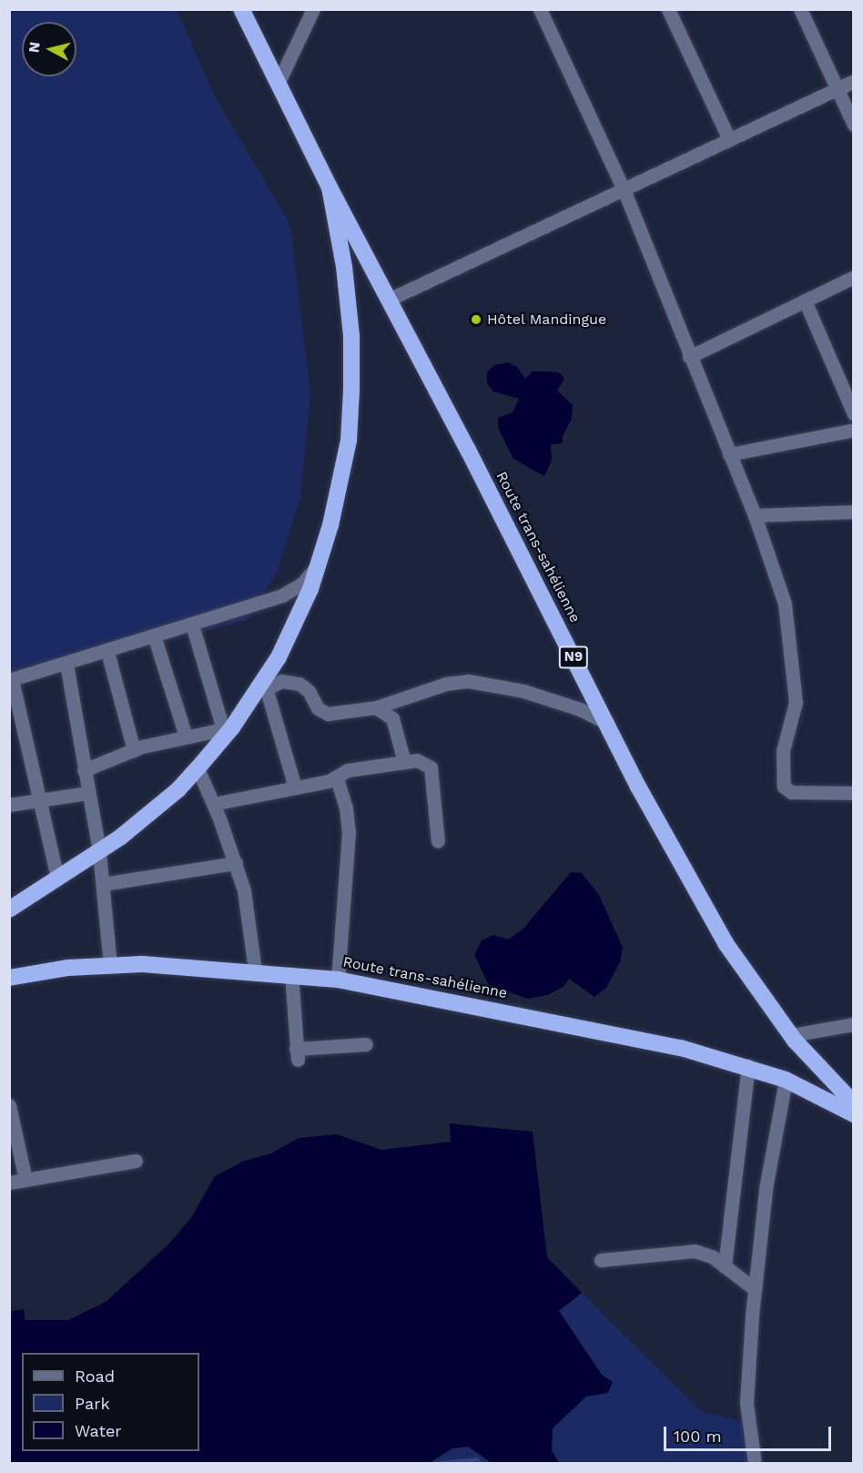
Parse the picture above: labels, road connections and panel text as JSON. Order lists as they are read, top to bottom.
{
  "streets": {
    "highway": ["Route trans-sahélienne", "N9"]
  },
  "places": ["Hôtel Mandingue"],
  "legend": ["Road", "Park", "Water"],
  "scale_bar": "100 m",
  "north": "left"
}
